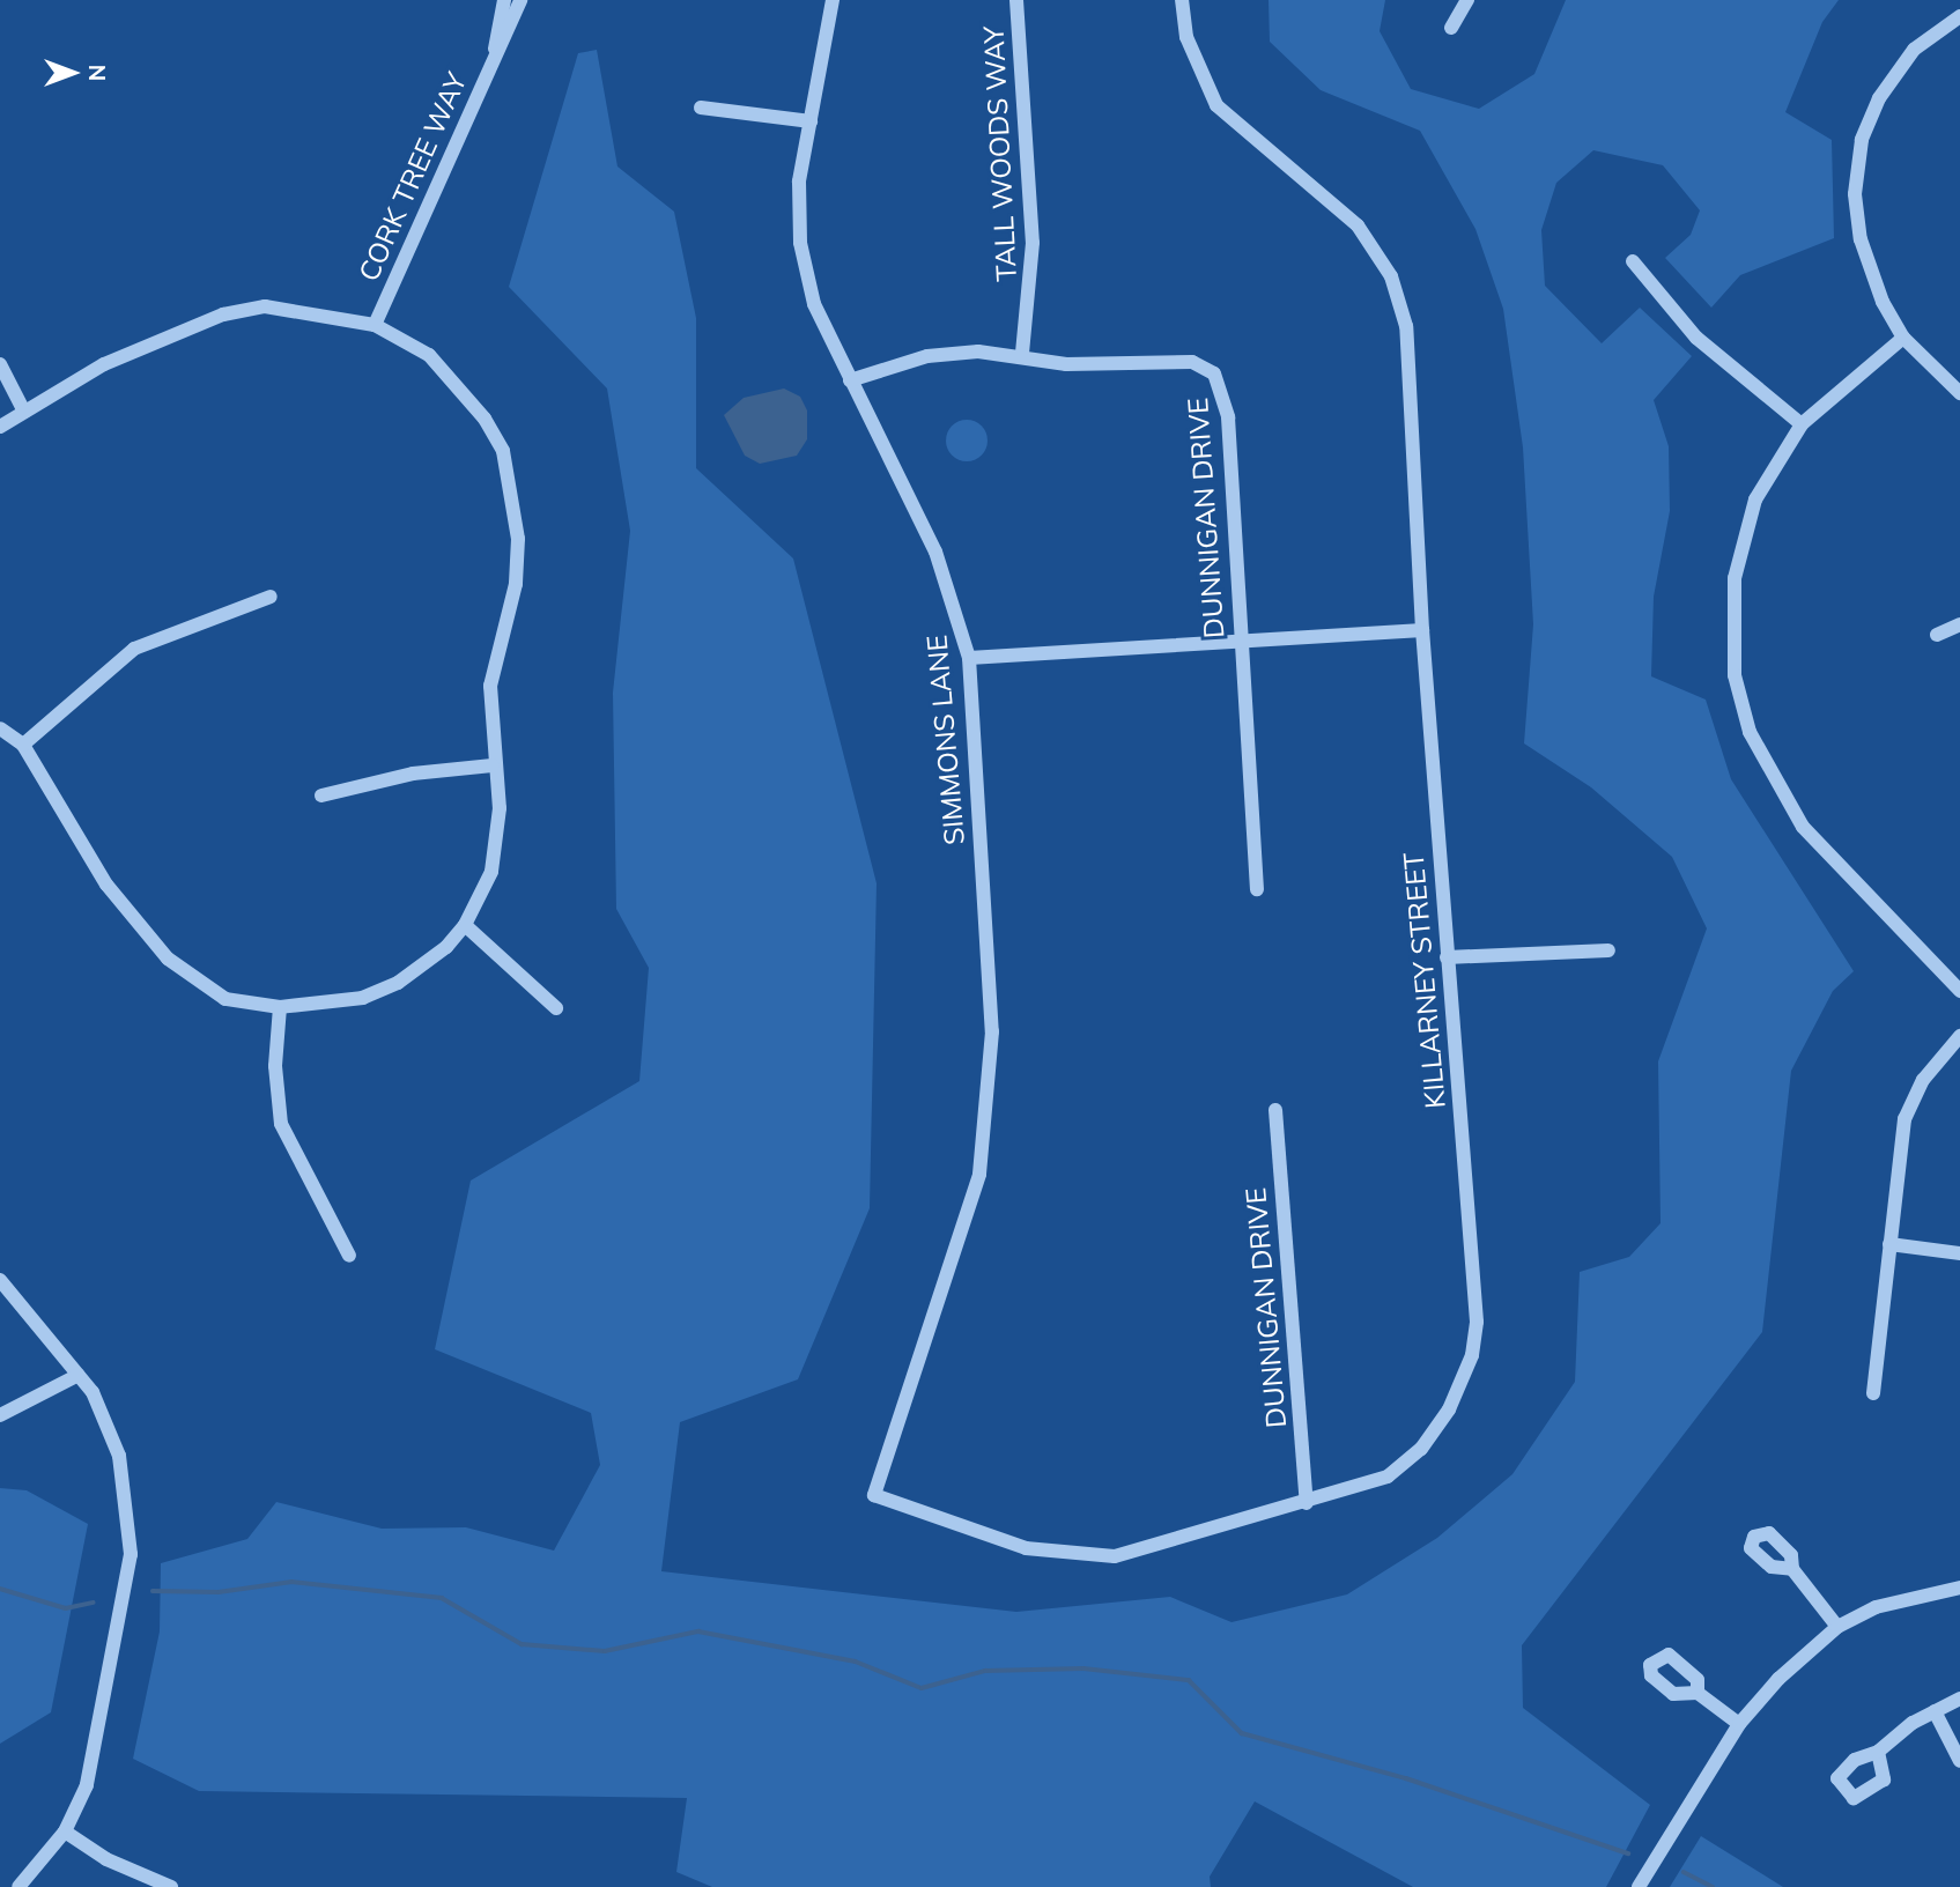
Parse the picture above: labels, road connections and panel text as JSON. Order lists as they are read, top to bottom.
{
  "streets": {
    "street": [
      "TALL WOODS WAY",
      "CORK TREE WAY",
      "DUNNIGAN DRIVE",
      "SIMMONS LANE",
      "KILLARNEY STREET"
    ]
  },
  "crossings": [
    ["TALL WOODS WAY", "DUNNIGAN DRIVE"],
    ["DUNNIGAN DRIVE", "SIMMONS LANE"],
    ["DUNNIGAN DRIVE", "KILLARNEY STREET"],
    ["SIMMONS LANE", "KILLARNEY STREET"]
  ],
  "north": "right"
}
